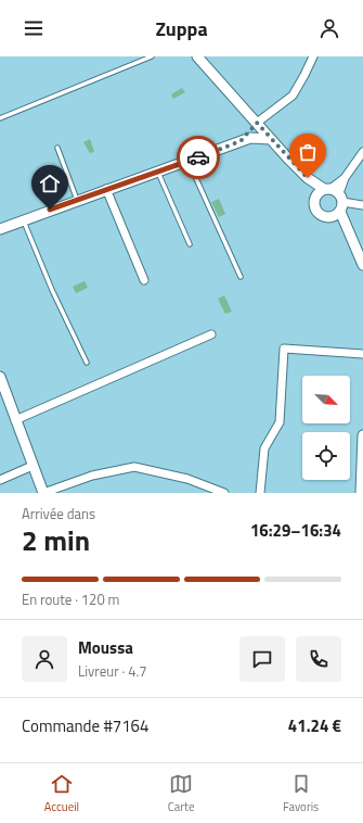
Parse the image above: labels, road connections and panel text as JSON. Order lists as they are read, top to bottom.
{
  "north": "bottom right",
  "page": {
    "header": "Zuppa",
    "heading": ["2 min", "Arrivée dans", "16:29–16:34"],
    "panel": [
      "Moussa",
      "Livreur · 4.7",
      "Commande #7164",
      "41.24 €"
    ],
    "bar": "En route · 120 m",
    "tabs": ["Accueil", "Carte", "Favoris"]
  }
}
